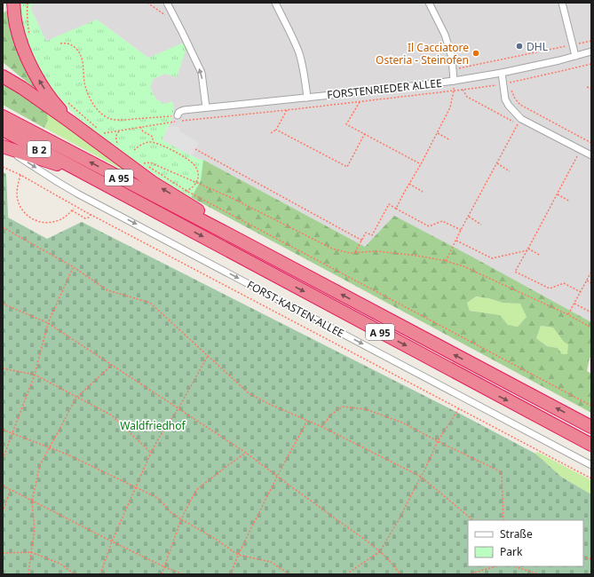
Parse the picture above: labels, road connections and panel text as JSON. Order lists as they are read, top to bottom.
{
  "streets": {
    "highway": ["B 2", "A 95"],
    "street": ["FORSTENRIEDER ALLEE", "FORST-KASTEN-ALLEE"]
  },
  "crossings": [
    ["B 2", "A 95"]
  ],
  "one_way": ["FORST-KASTEN-ALLEE"],
  "parks": ["Waldfriedhof"],
  "places": ["DHL", "Il Cacciatore Osteria - Steinofen"],
  "legend": ["Straße", "Park"]
}
